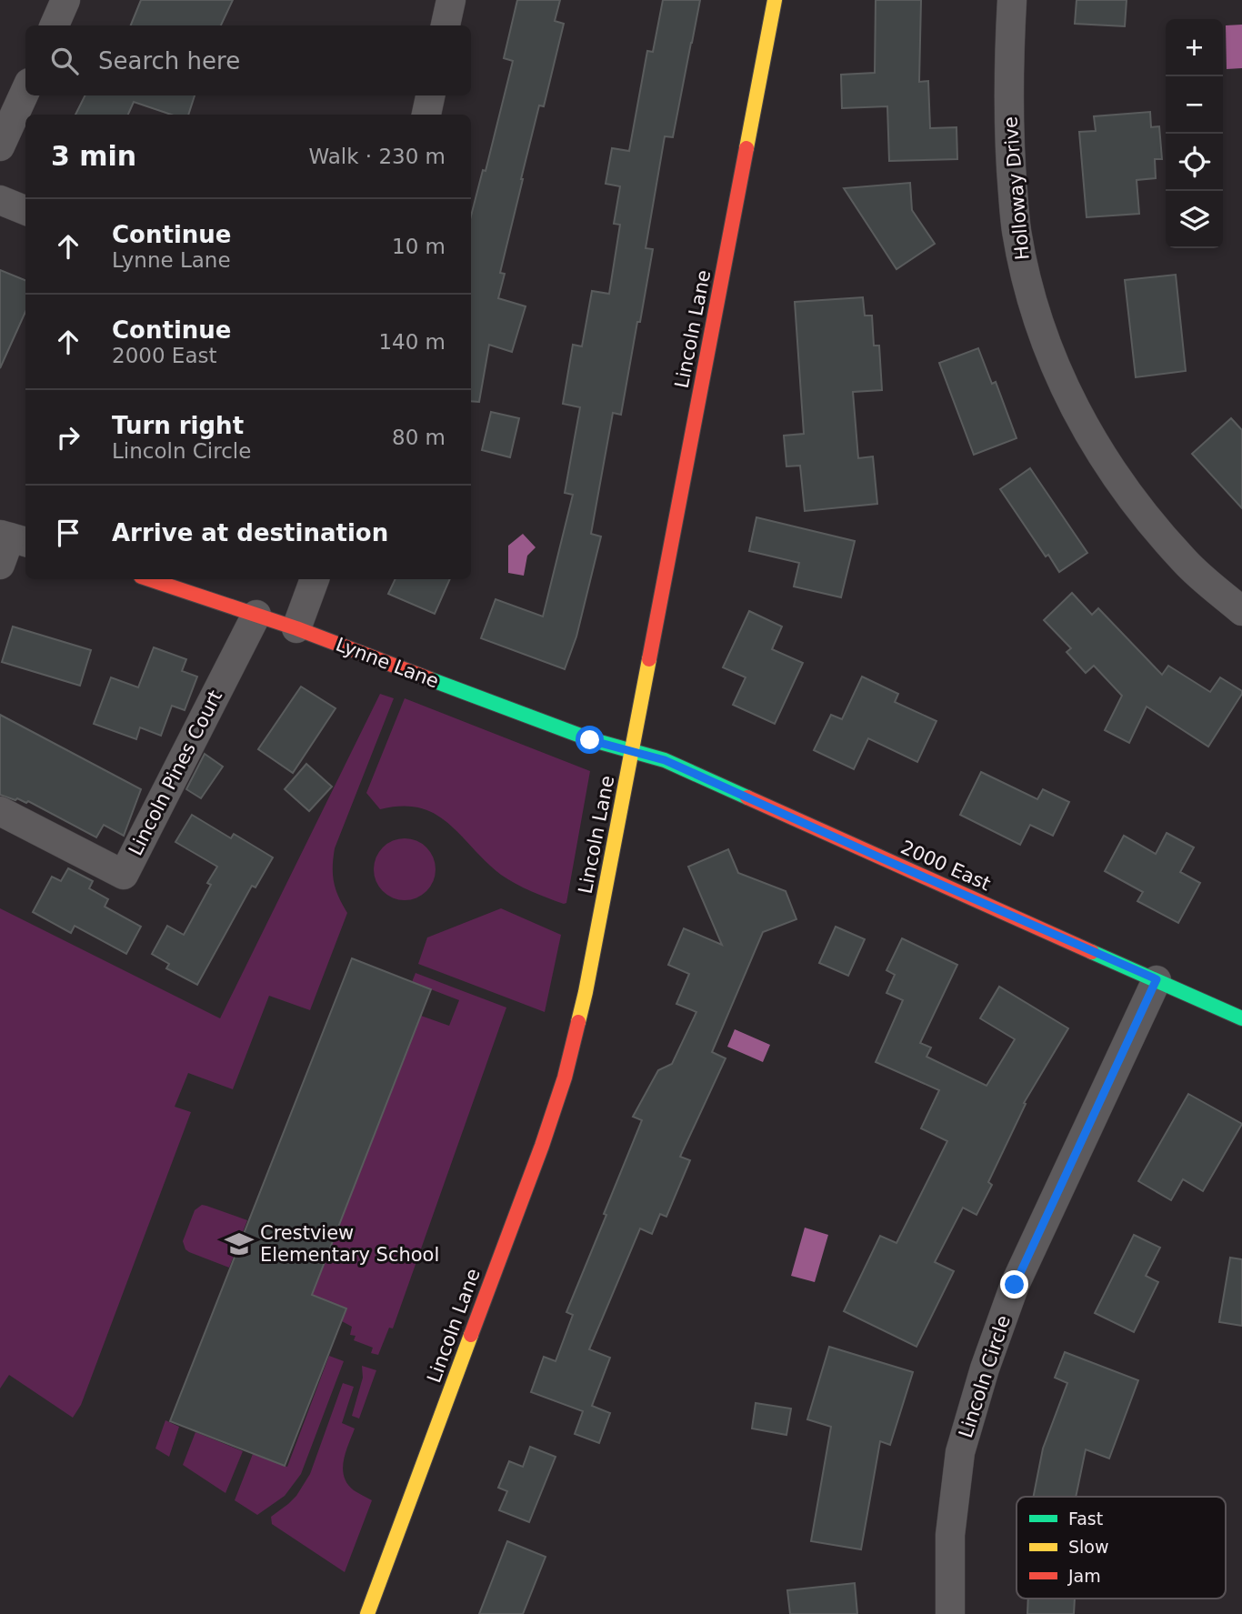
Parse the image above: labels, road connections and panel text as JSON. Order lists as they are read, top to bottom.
{
  "streets": {
    "street": [
      "Holloway Drive",
      "Lincoln Lane",
      "Lynne Lane",
      "Lincoln Pines Court",
      "2000 East",
      "Lincoln Circle"
    ]
  },
  "crossings": [
    ["Lincoln Lane", "Lynne Lane"],
    ["Lincoln Lane", "2000 East"],
    ["Lynne Lane", "Lincoln Pines Court"],
    ["Lynne Lane", "2000 East"],
    ["2000 East", "Lincoln Circle"]
  ],
  "places": {
    "school or university": ["Crestview Elementary School"]
  },
  "legend": ["Fast", "Slow", "Jam"],
  "page": {
    "map_buttons": ["+", "−"],
    "search": "Search here",
    "heading": ["3 min", "Walk · 230 m"],
    "list": [
      ["Continue", "Lynne Lane", "10 m"],
      ["Continue", "2000 East", "140 m"],
      ["Turn right", "Lincoln Circle", "80 m"],
      "Arrive at destination"
    ]
  }
}
